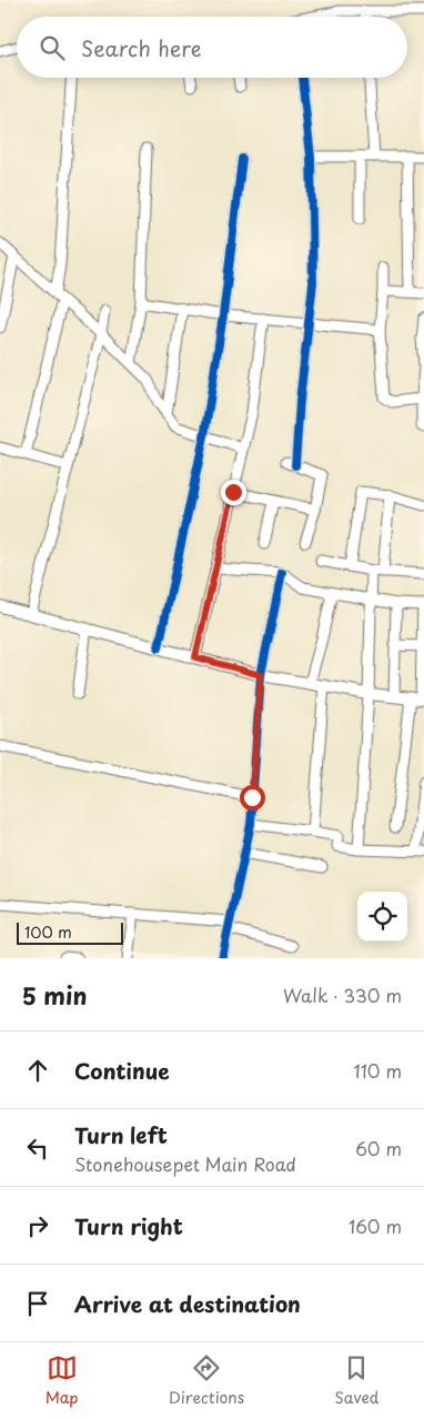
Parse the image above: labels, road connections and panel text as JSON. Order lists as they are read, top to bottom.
{
  "scale_bar": "100 m",
  "page": {
    "search": "Search here",
    "scale": "100 m",
    "heading": ["5 min", "Walk · 330 m"],
    "list": [
      ["Continue", "110 m"],
      ["Turn left", "Stonehousepet Main Road", "60 m"],
      ["Turn right", "160 m"],
      "Arrive at destination"
    ],
    "nav": ["Map", "Directions", "Saved"]
  }
}
